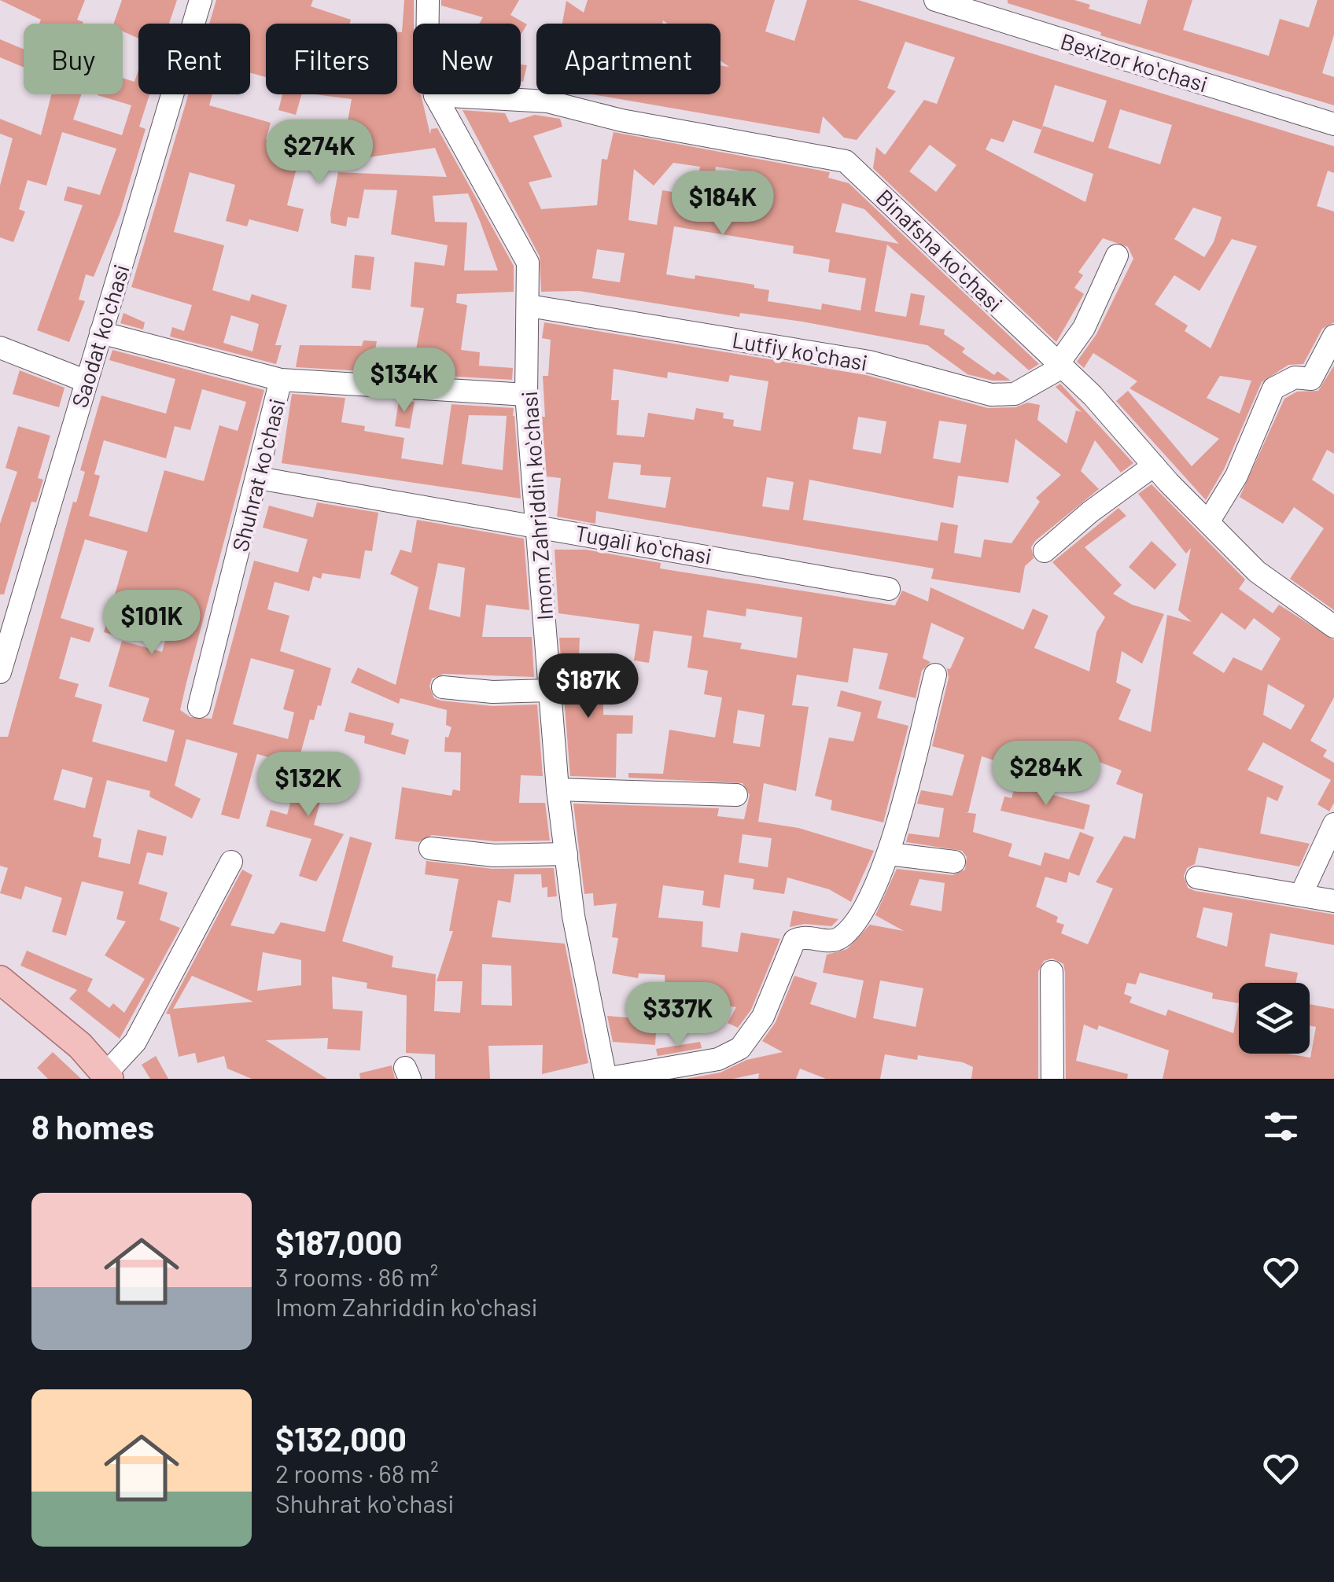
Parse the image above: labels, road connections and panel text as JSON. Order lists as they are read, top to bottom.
{
  "streets": {
    "street": [
      "Bexizor koʻchasi",
      "Binafsha koʻchasi",
      "Saodat koʻchasi",
      "Lutfiy koʻchasi",
      "Shuhrat koʻchasi",
      "Imom Zahriddin koʻchasi",
      "Tugali koʻchasi"
    ]
  },
  "crossings": [
    ["Binafsha koʻchasi", "Lutfiy koʻchasi"],
    ["Binafsha koʻchasi", "Imom Zahriddin koʻchasi"],
    ["Lutfiy koʻchasi", "Imom Zahriddin koʻchasi"],
    ["Shuhrat koʻchasi", "Tugali koʻchasi"],
    ["Imom Zahriddin koʻchasi", "Tugali koʻchasi"]
  ],
  "page": {
    "chip": [
      "Buy",
      "Rent",
      "Filters",
      "New",
      "Apartment"
    ],
    "price": [
      "$274K",
      "$184K",
      "$134K",
      "$101K",
      "$187K",
      "$284K",
      "$132K",
      "$337K"
    ],
    "heading": "8 homes",
    "list": [
      {
        "name": "$187,000",
        "note": "3 rooms · 86 m² · Imom Zahriddin koʻchasi"
      },
      {
        "name": "$132,000",
        "note": "2 rooms · 68 m² · Shuhrat koʻchasi"
      }
    ]
  }
}
